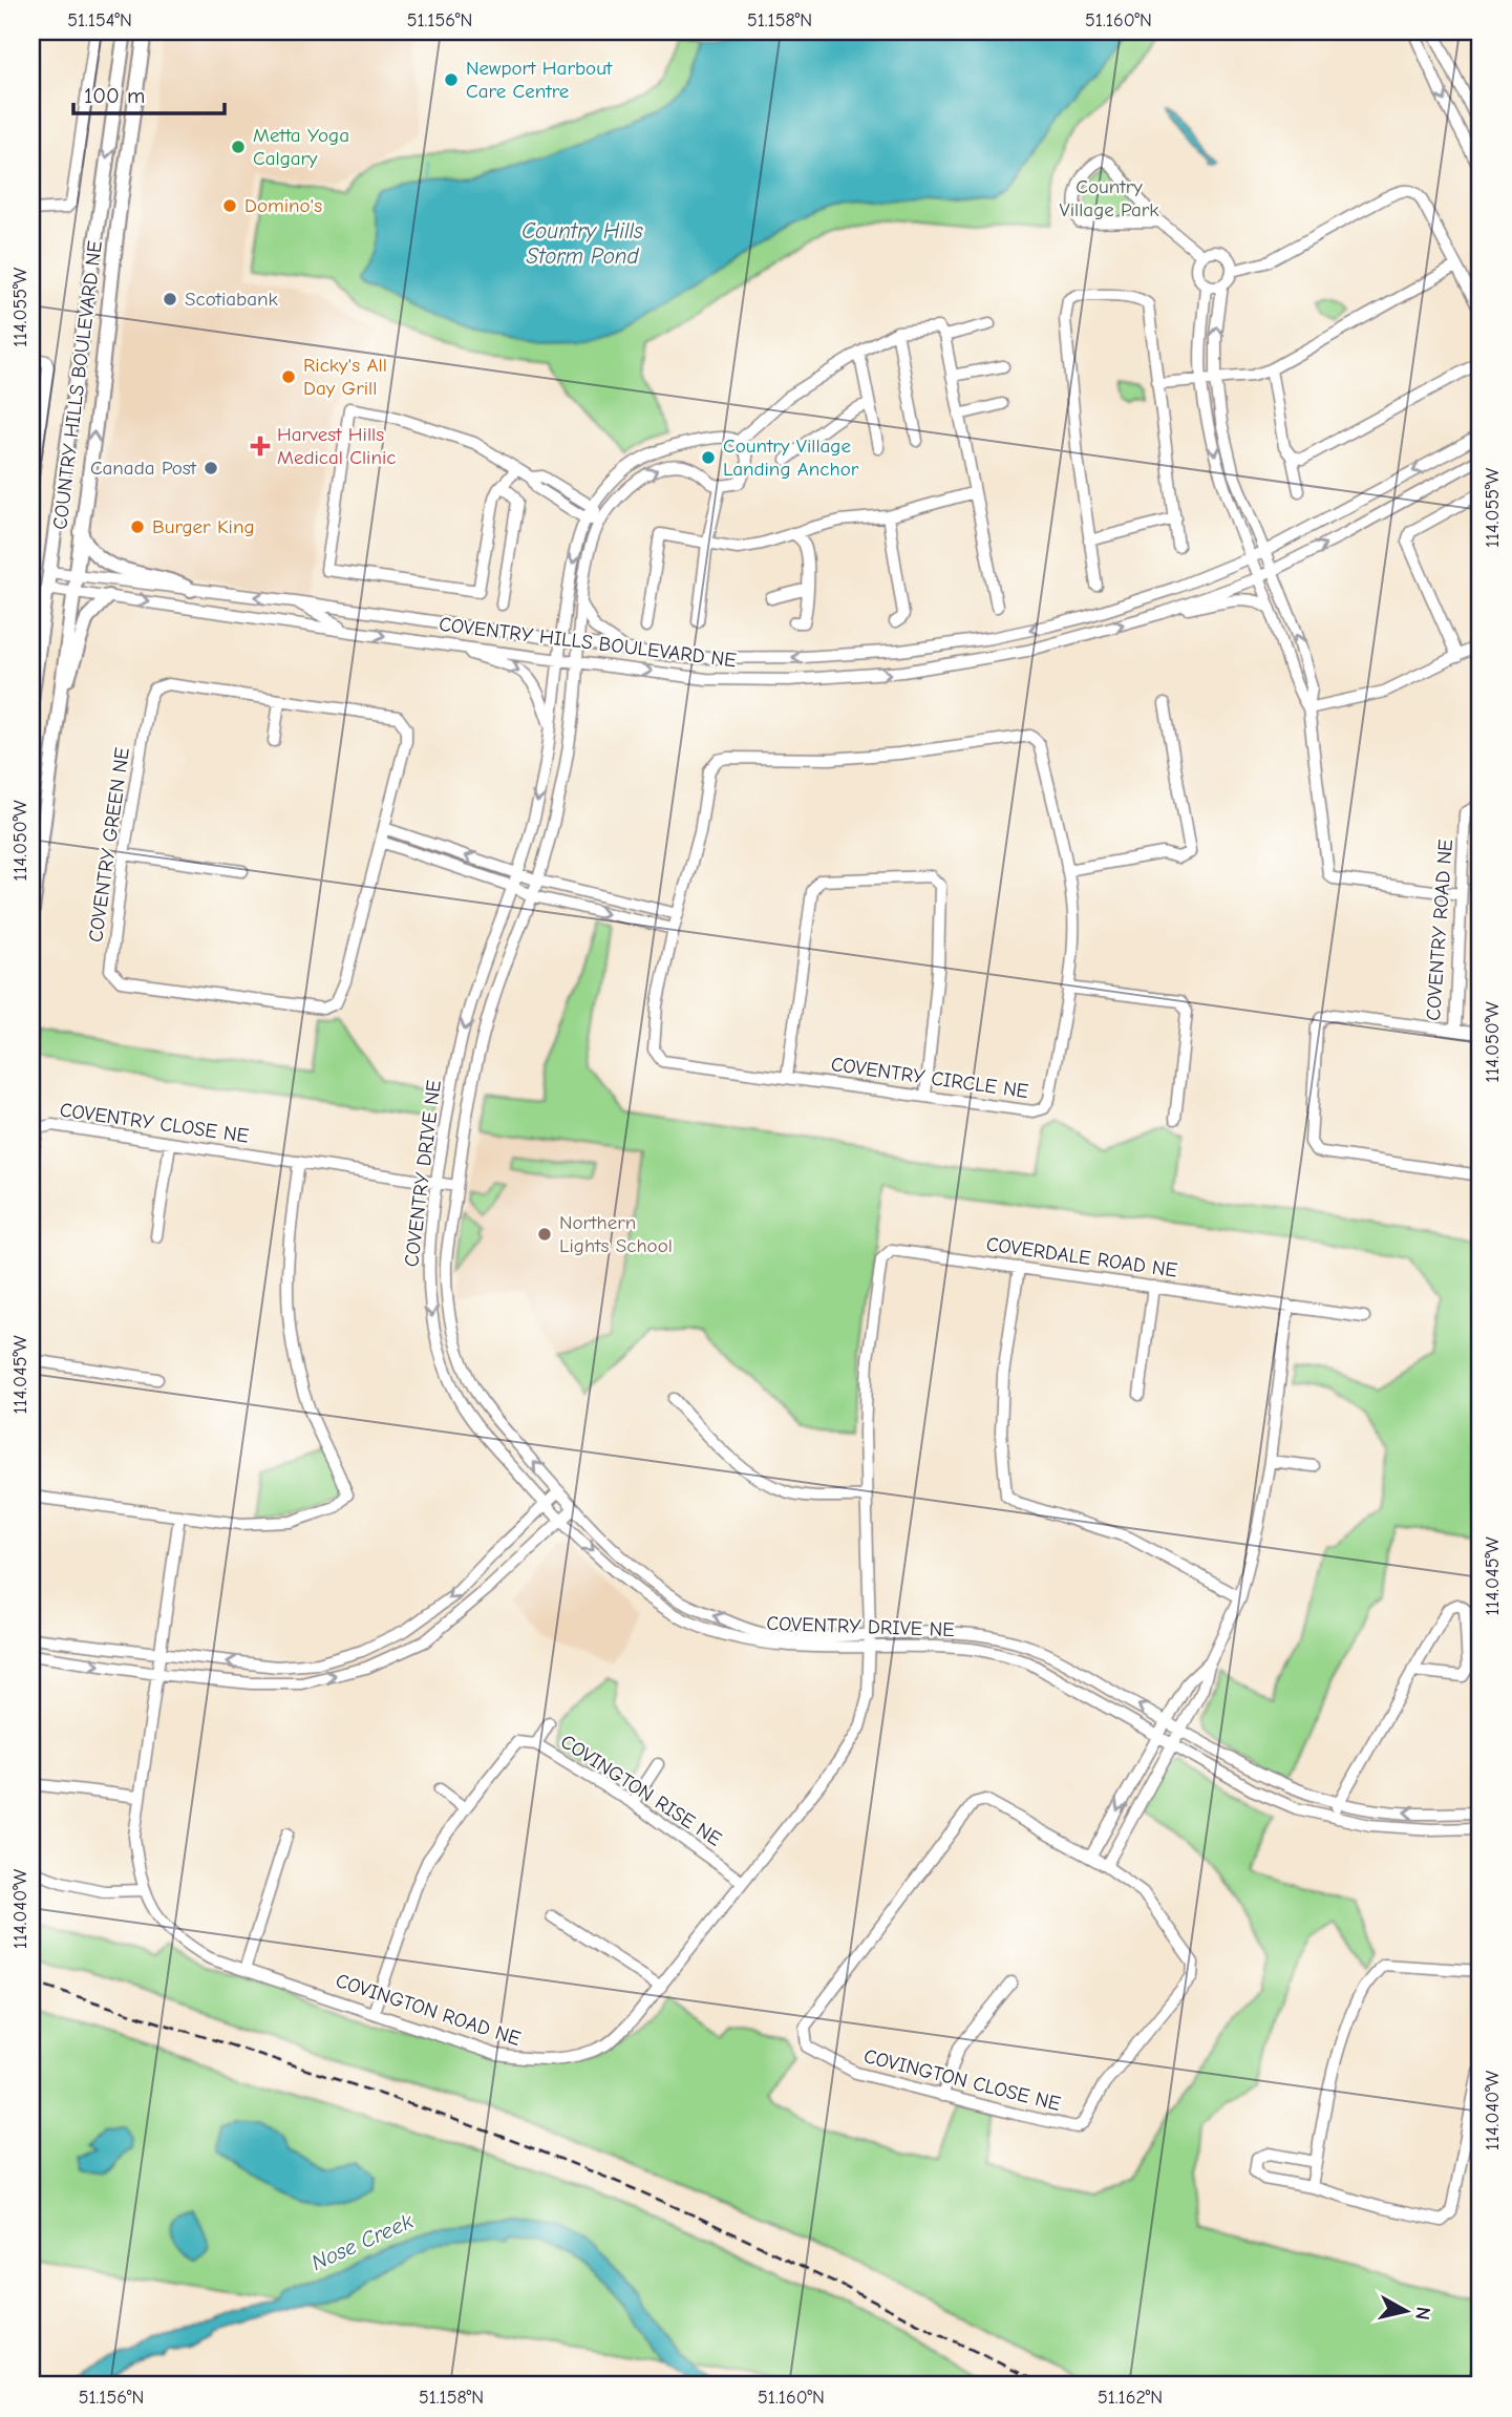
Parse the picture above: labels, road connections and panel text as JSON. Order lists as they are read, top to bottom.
{
  "streets": {
    "main road": ["COUNTRY HILLS BOULEVARD NE"],
    "street": [
      "COVENTRY HILLS BOULEVARD NE",
      "COVENTRY GREEN NE",
      "COVENTRY ROAD NE",
      "COVENTRY CIRCLE NE",
      "COVENTRY CLOSE NE",
      "COVENTRY DRIVE NE",
      "COVERDALE ROAD NE",
      "COVINGTON RISE NE",
      "COVINGTON ROAD NE",
      "COVINGTON CLOSE NE"
    ]
  },
  "crossings": [
    ["COUNTRY HILLS BOULEVARD NE", "COVENTRY HILLS BOULEVARD NE"],
    ["COVENTRY HILLS BOULEVARD NE", "COVENTRY DRIVE NE"],
    ["COVENTRY CLOSE NE", "COVENTRY DRIVE NE"],
    ["COVENTRY DRIVE NE", "COVERDALE ROAD NE"],
    ["COVENTRY DRIVE NE", "COVINGTON ROAD NE"],
    ["COVERDALE ROAD NE", "COVINGTON ROAD NE"],
    ["COVINGTON RISE NE", "COVINGTON ROAD NE"]
  ],
  "water": ["Country Hills Storm Pond", "Nose Creek"],
  "parks": ["Country Village Park"],
  "places": {
    "other": [
      "Newport Harbout Care Centre",
      "Metta Yoga Calgary",
      "Domino's",
      "Scotiabank",
      "Ricky's All Day Grill",
      "Country Village Landing Anchor",
      "Canada Post",
      "Burger King",
      "Northern Lights School"
    ],
    "health": ["Harvest Hills Medical Clinic"]
  },
  "scale_bar": "100 m",
  "north": "right",
  "coordinates": [
    "51.154°N",
    "51.156°N",
    "51.158°N",
    "51.160°N",
    "114.055°W",
    "114.050°W",
    "114.045°W",
    "114.040°W",
    "51.162°N"
  ]
}
